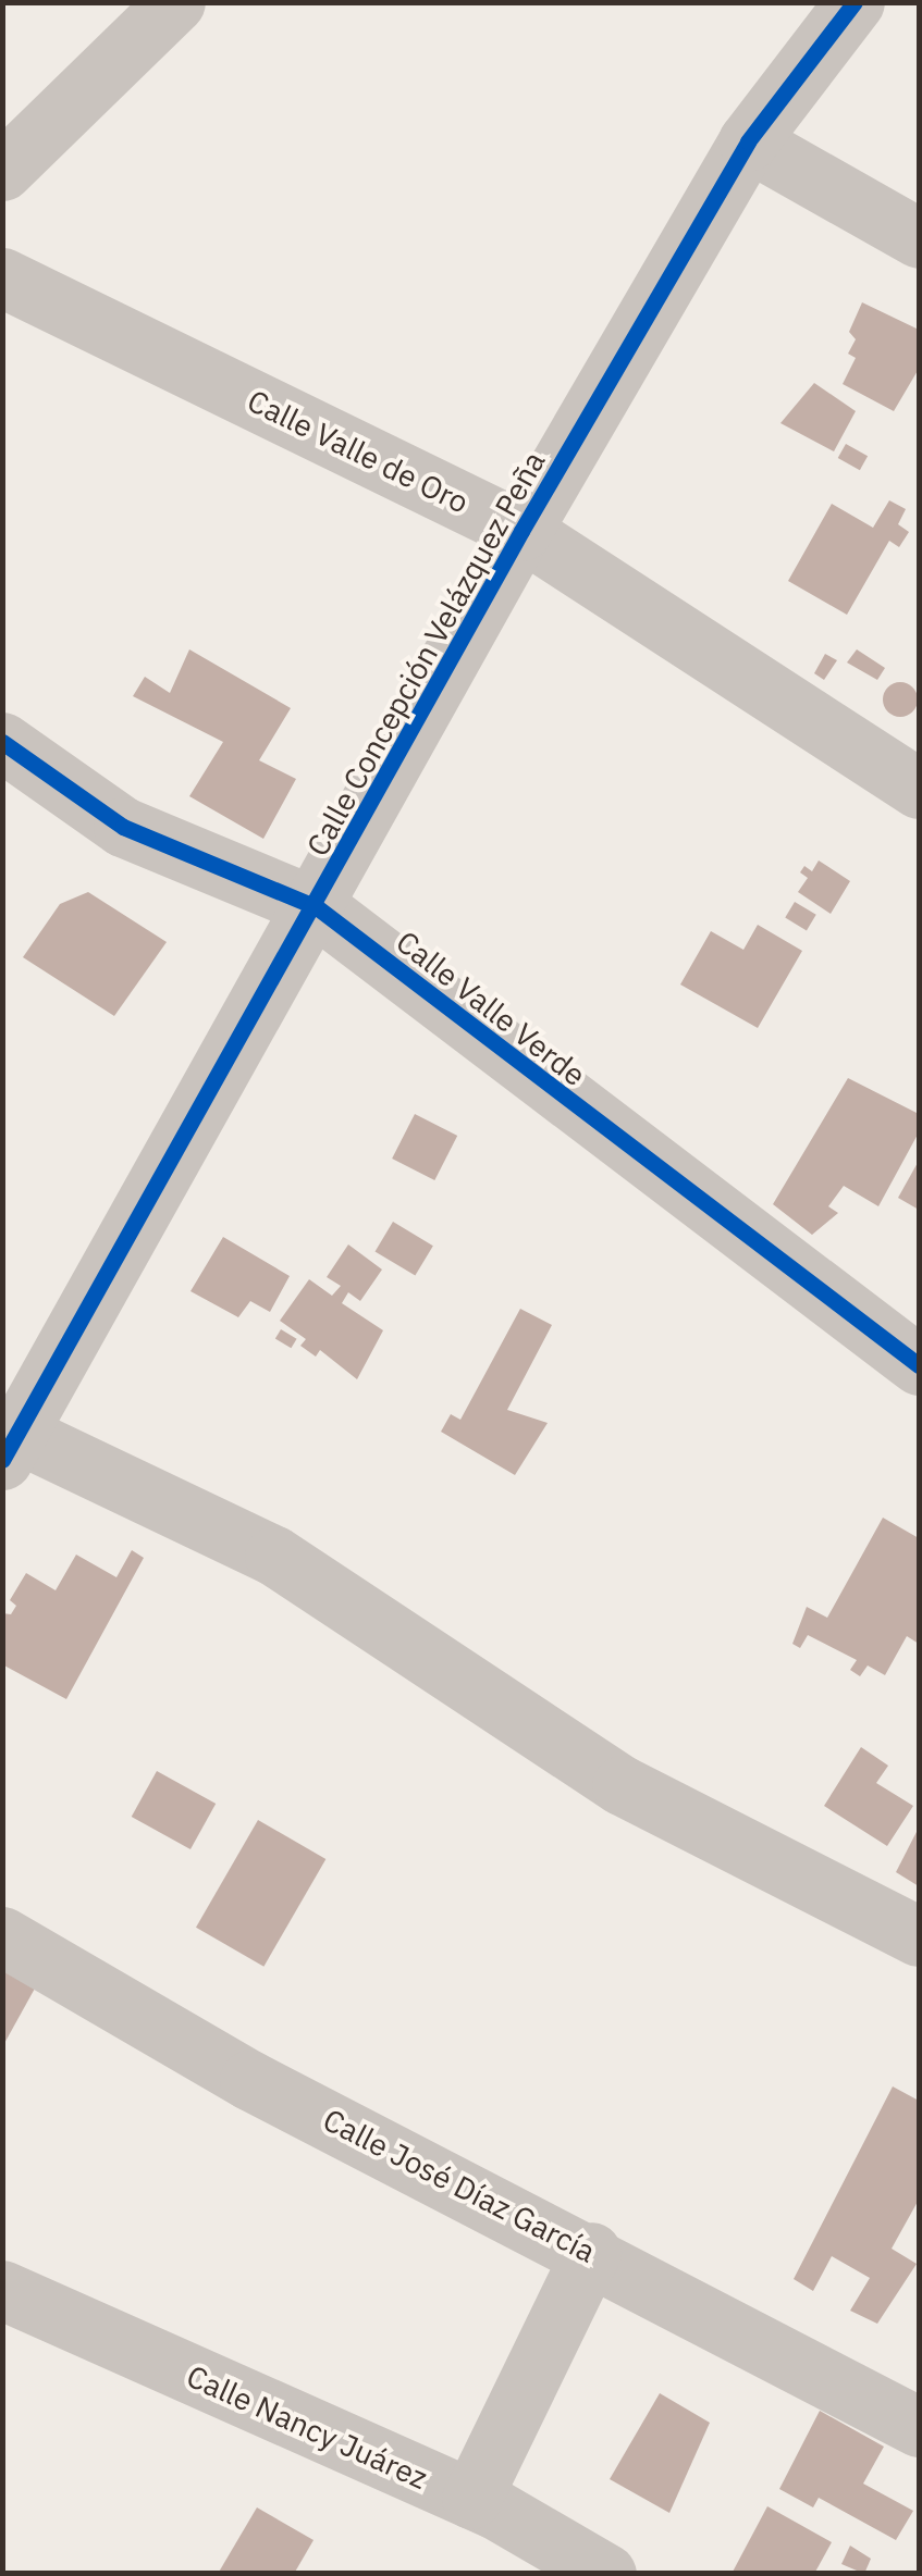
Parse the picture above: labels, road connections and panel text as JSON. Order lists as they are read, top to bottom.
{
  "streets": {
    "street": [
      "Calle Valle de Oro",
      "Calle Concepción Velázquez Peña",
      "Calle Valle Verde",
      "Calle José Díaz García",
      "Calle Nancy Juárez"
    ]
  },
  "crossings": [
    ["Calle Valle de Oro", "Calle Concepción Velázquez Peña"],
    ["Calle Concepción Velázquez Peña", "Calle Valle Verde"]
  ]
}
